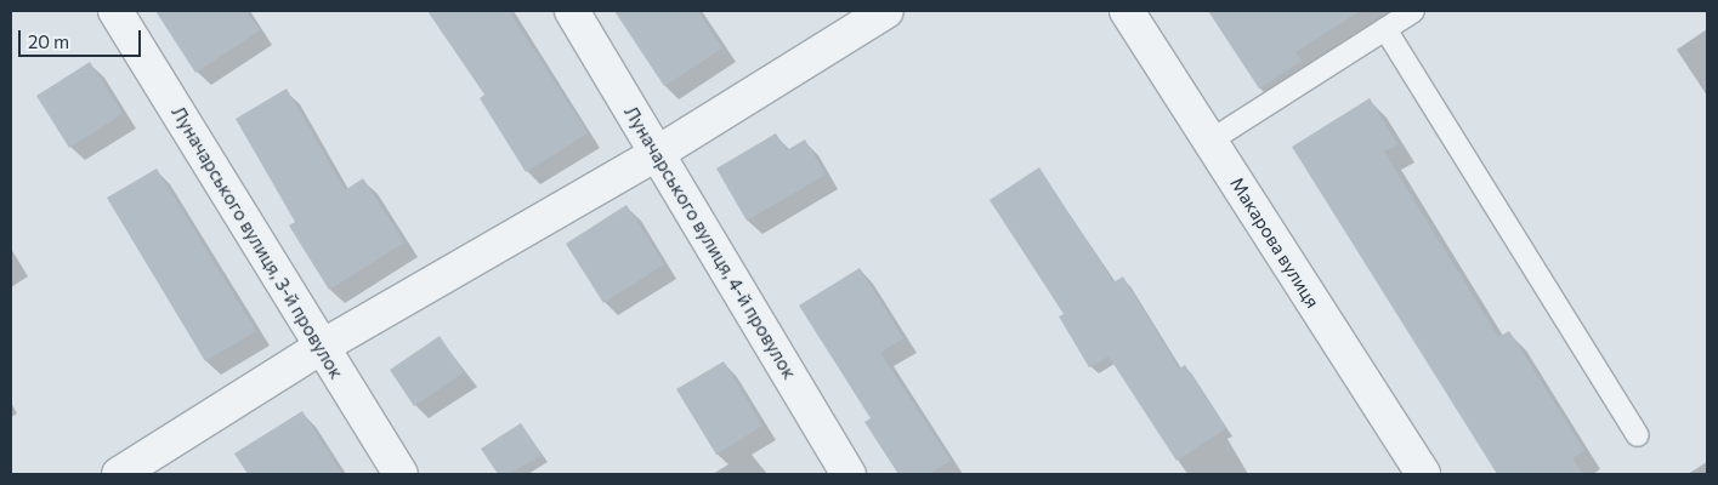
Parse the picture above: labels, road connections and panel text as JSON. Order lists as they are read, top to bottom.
{
  "streets": {
    "street": ["Луначарського вулиця, 3-й провулок", "Луначарського вулиця, 4-й провулок", "Макарова вулиця"]
  },
  "scale_bar": "20 m"
}
